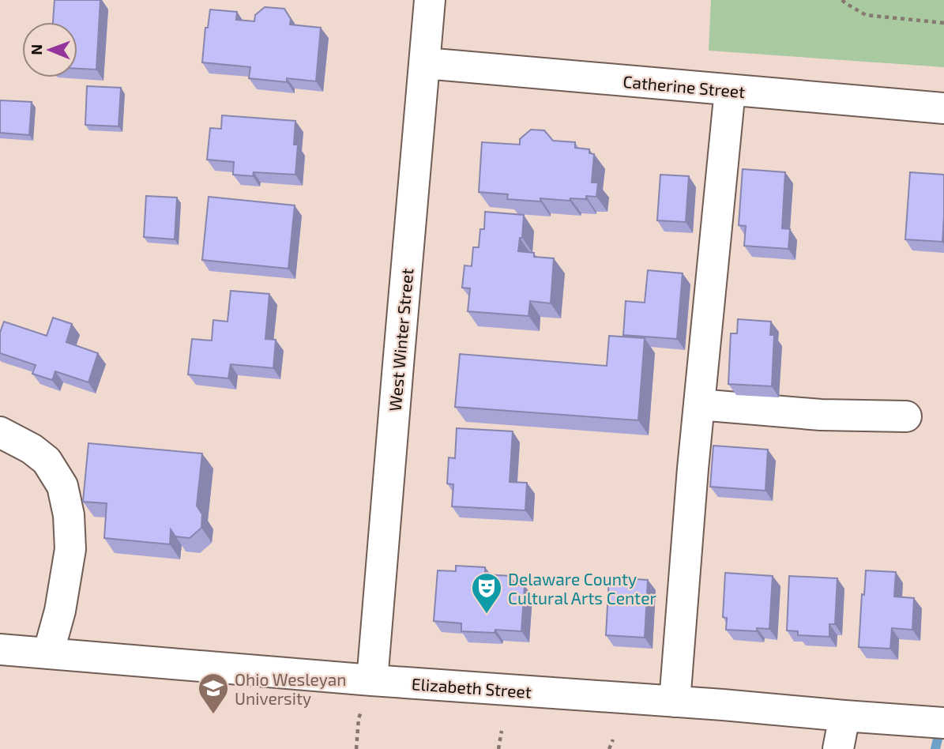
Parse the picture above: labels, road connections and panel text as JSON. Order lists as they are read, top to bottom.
{
  "streets": {
    "street": ["Catherine Street", "West Winter Street", "Elizabeth Street"]
  },
  "crossings": [
    ["Catherine Street", "West Winter Street"],
    ["West Winter Street", "Elizabeth Street"]
  ],
  "places": {
    "theatre": ["Delaware County Cultural Arts Center"],
    "school or university": ["Ohio Wesleyan University"]
  },
  "north": "left"
}
